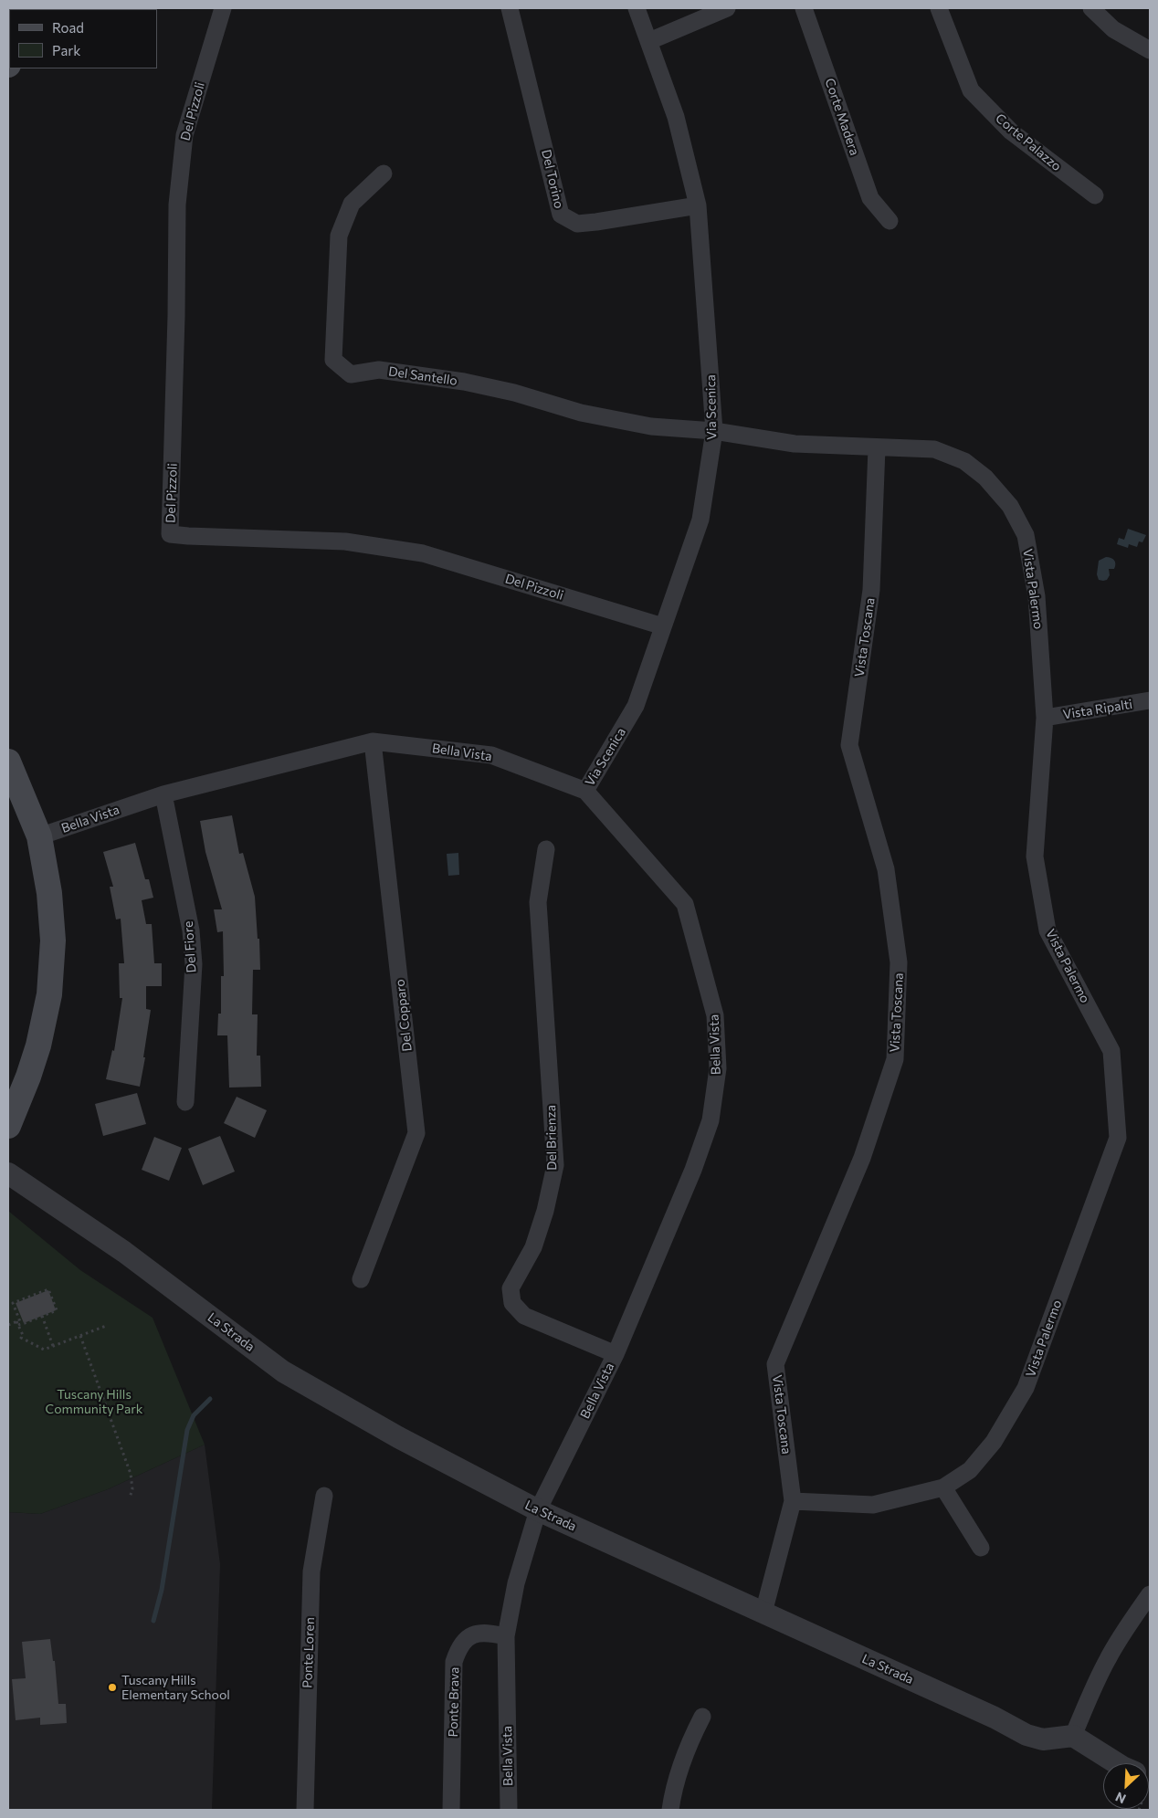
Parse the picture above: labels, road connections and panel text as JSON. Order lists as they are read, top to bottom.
{
  "streets": {
    "street": [
      "Del Pizzoli",
      "Corte Madera",
      "Corte Palazzo",
      "Del Torino",
      "Del Santello",
      "Via Scenica",
      "Vista Palermo",
      "Vista Toscana",
      "Vista Ripalti",
      "Bella Vista",
      "Del Fiore",
      "Del Copparo",
      "Del Brienza",
      "La Strada",
      "Ponte Loren",
      "Ponte Brava"
    ]
  },
  "crossings": [
    ["Del Pizzoli", "Via Scenica"],
    ["Del Torino", "Via Scenica"],
    ["Del Santello", "Via Scenica"],
    ["Del Santello", "Vista Palermo"],
    ["Via Scenica", "Vista Palermo"],
    ["Via Scenica", "Bella Vista"],
    ["Vista Palermo", "Vista Toscana"],
    ["Vista Palermo", "Vista Ripalti"],
    ["Vista Toscana", "La Strada"],
    ["Bella Vista", "Del Fiore"],
    ["Bella Vista", "Del Copparo"],
    ["Bella Vista", "Del Brienza"],
    ["Bella Vista", "La Strada"],
    ["Bella Vista", "Ponte Brava"]
  ],
  "parks": ["Tuscany Hills Community Park"],
  "places": ["Tuscany Hills Elementary School"],
  "legend": ["Road", "Park"],
  "north": "bottom left"
}
